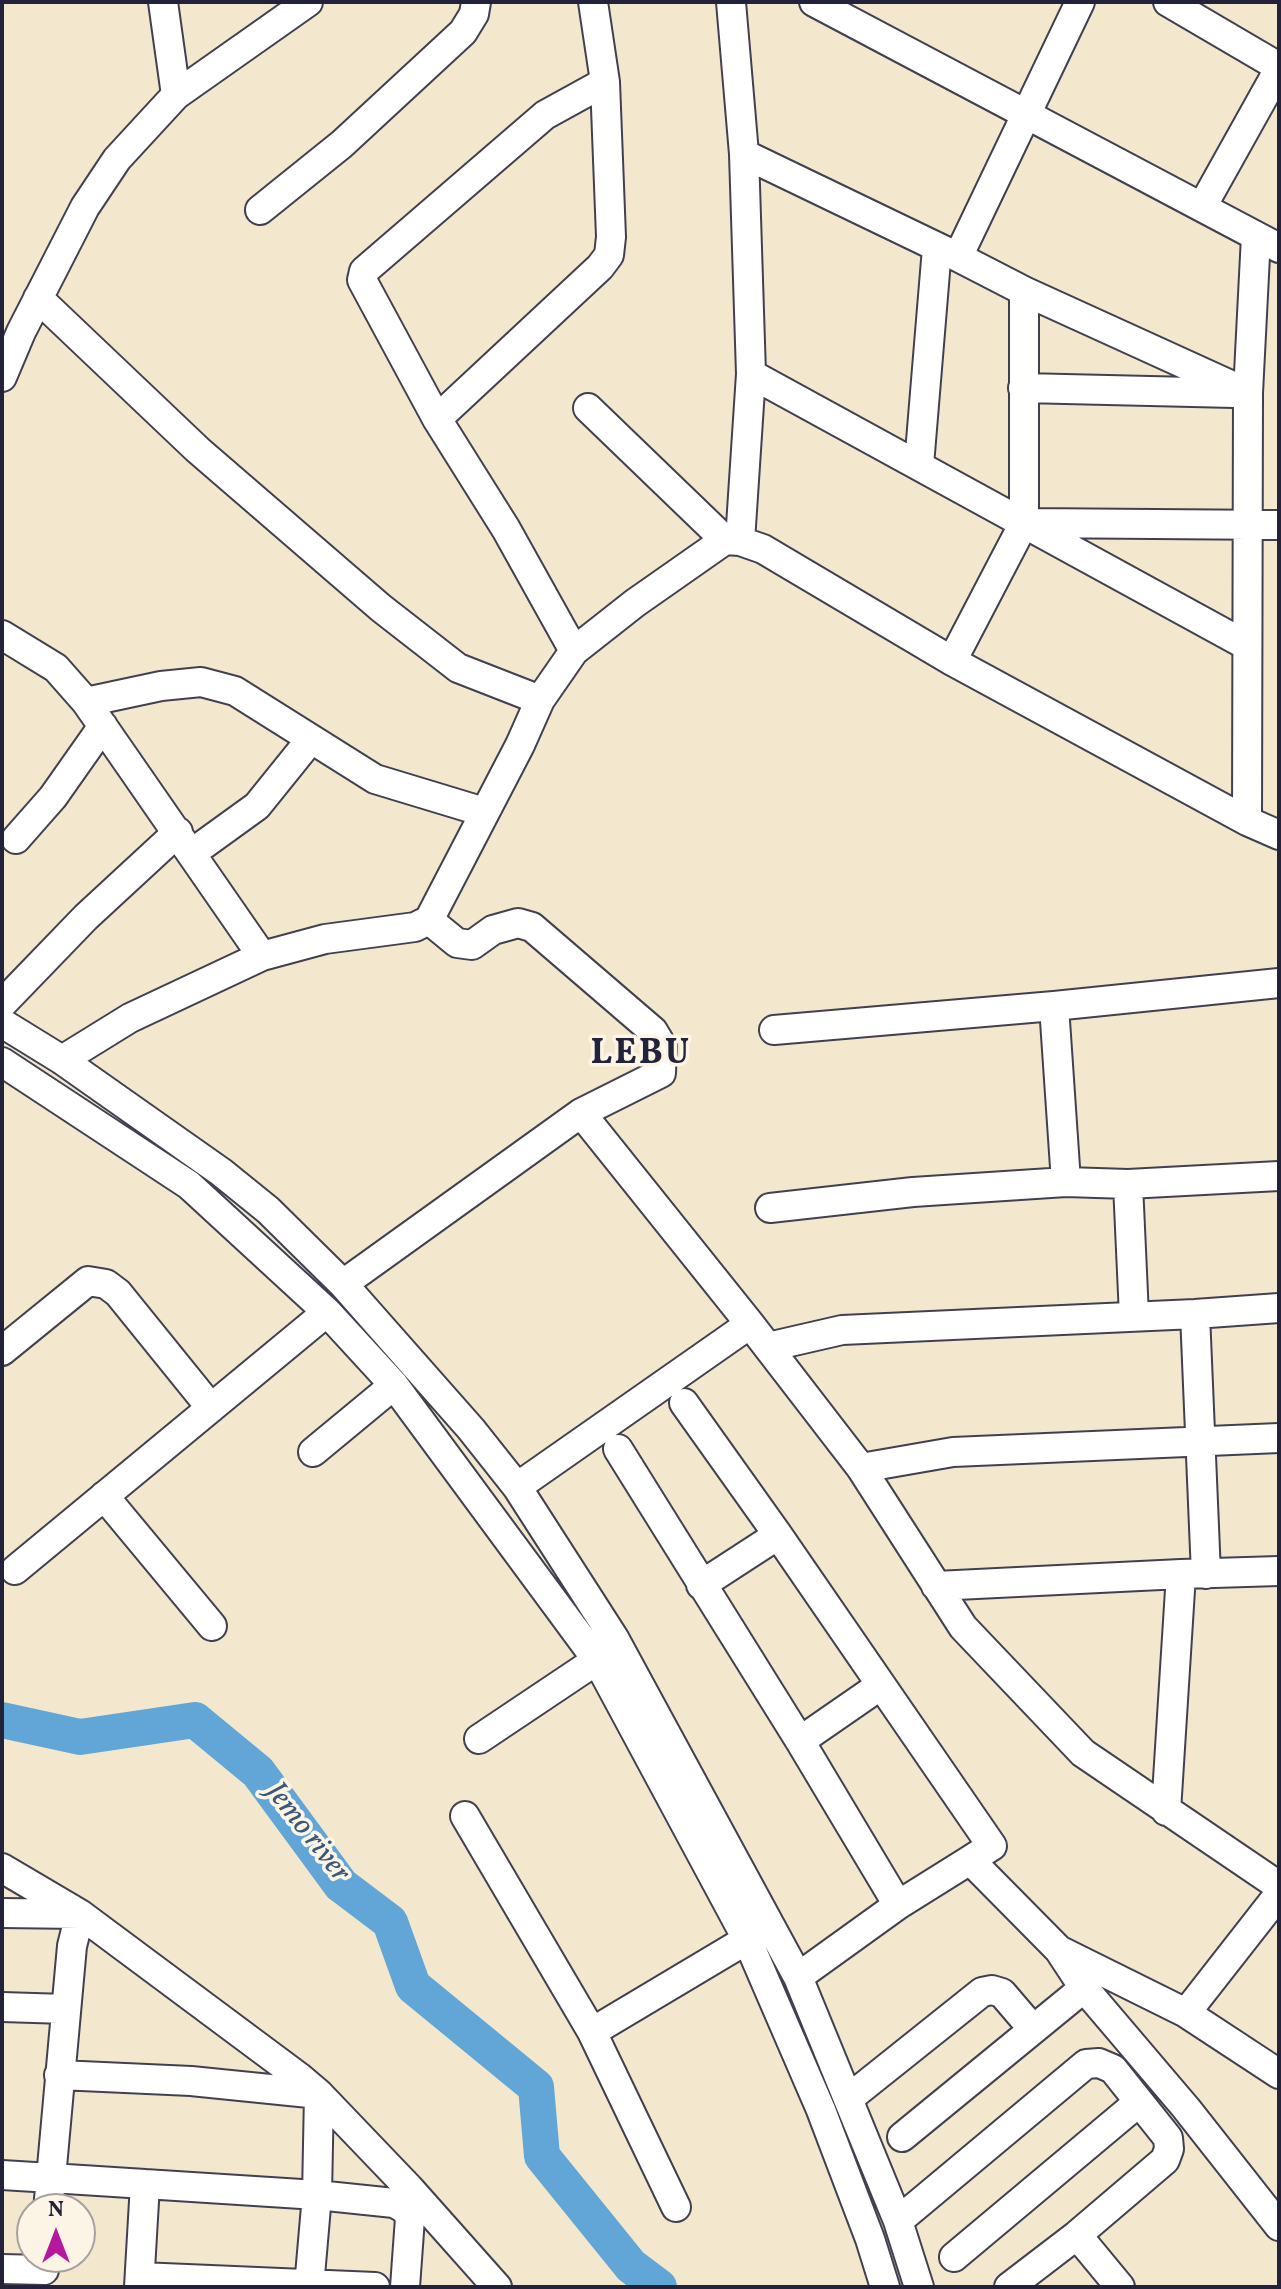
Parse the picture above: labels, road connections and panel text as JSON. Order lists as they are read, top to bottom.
{
  "districts": ["LEBU"],
  "water": ["Jemo river"],
  "north": "top"
}
